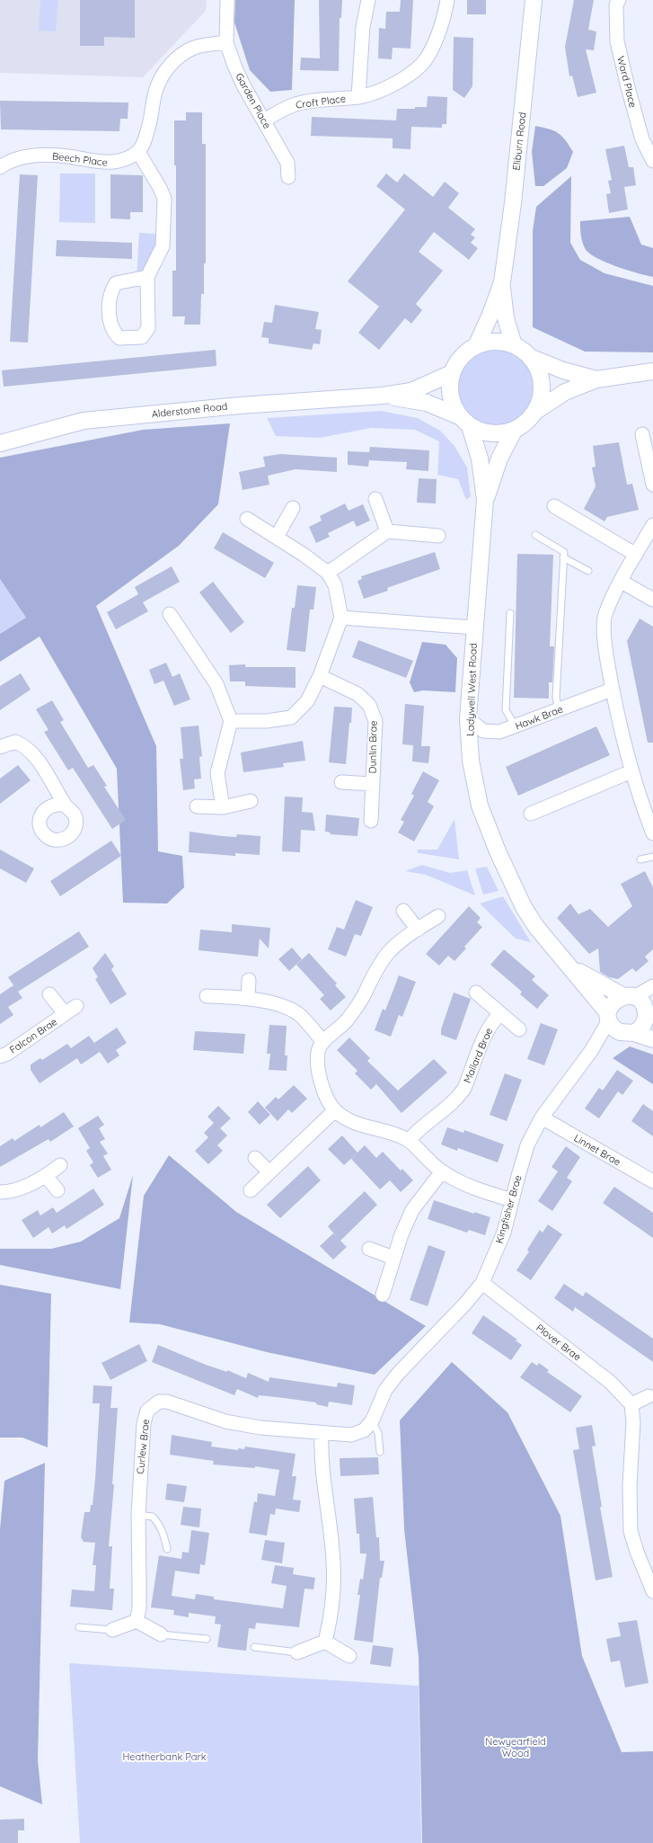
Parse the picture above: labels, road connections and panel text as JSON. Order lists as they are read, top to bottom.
{
  "streets": {
    "street": [
      "Ward Place",
      "Garden Place",
      "Croft Place",
      "Eliburn Road",
      "Beech Place",
      "Alderstone Road",
      "Ladywell West Road",
      "Hawk Brae",
      "Dunlin Brae",
      "Falcon Brae",
      "Mallard Brae",
      "Linnet Brae",
      "Kingfisher Brae",
      "Plover Brae",
      "Curlew Brae"
    ]
  },
  "crossings": [
    ["Garden Place", "Croft Place"],
    ["Eliburn Road", "Alderstone Road"],
    ["Eliburn Road", "Ladywell West Road"],
    ["Alderstone Road", "Ladywell West Road"],
    ["Ladywell West Road", "Hawk Brae"],
    ["Ladywell West Road", "Kingfisher Brae"],
    ["Linnet Brae", "Kingfisher Brae"],
    ["Kingfisher Brae", "Plover Brae"],
    ["Kingfisher Brae", "Curlew Brae"]
  ],
  "parks": ["Newyearfield Wood", "Heatherbank Park"]
}
